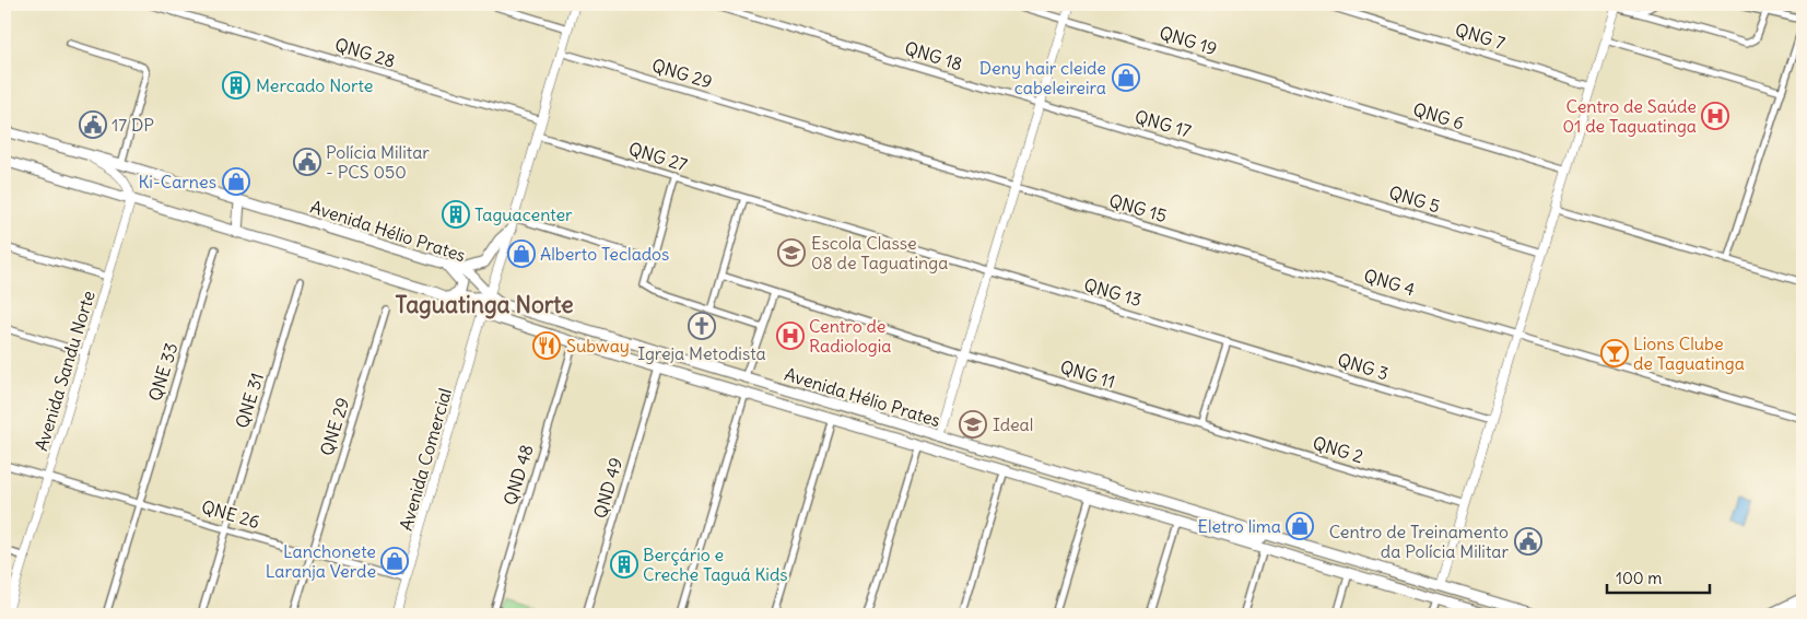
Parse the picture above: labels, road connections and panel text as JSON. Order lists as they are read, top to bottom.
{
  "streets": {
    "main road": ["Avenida Hélio Prates", "Avenida Sandu Norte", "Avenida Comercial"],
    "street": [
      "QNG 7",
      "QNG 19",
      "QNG 28",
      "QNG 18",
      "QNG 29",
      "QNG 6",
      "QNG 17",
      "QNG 27",
      "QNG 5",
      "QNG 15",
      "QNG 4",
      "QNG 13",
      "QNG 3",
      "QNE 33",
      "QNG 11",
      "QNE 31",
      "QNE 29",
      "QNG 2",
      "QND 48",
      "QND 49",
      "QNE 26"
    ]
  },
  "crossings": [
    ["QNG 19", "QNG 6"],
    ["QNG 18", "QNG 17"],
    ["QNG 29", "QNG 15"],
    ["QNG 17", "QNG 5"],
    ["QNG 27", "QNG 13"],
    ["QNG 15", "QNG 4"],
    ["Avenida Hélio Prates", "Avenida Sandu Norte"],
    ["Avenida Hélio Prates", "Avenida Comercial"],
    ["Avenida Hélio Prates", "QND 48"],
    ["Avenida Hélio Prates", "QND 49"],
    ["QNG 13", "QNG 3"],
    ["Avenida Sandu Norte", "QNE 26"],
    ["QNE 33", "QNE 26"],
    ["QNG 11", "QNG 2"],
    ["QNE 31", "QNE 26"],
    ["QNE 29", "QNE 26"],
    ["Avenida Comercial", "QNE 26"]
  ],
  "districts": ["Taguatinga Norte"],
  "places": {
    "shop": [
      "Deny hair cleide cabeleireira",
      "Ki-Carnes",
      "Alberto Teclados",
      "Eletro lima",
      "Lanchonete Laranja Verde"
    ],
    "building": ["Mercado Norte", "Taguacenter", "Berçário e Creche Taguá Kids"],
    "hospital": ["Centro de Saúde 01 de Taguatinga", "Centro de Radiologia"],
    "public building": ["17 DP", "Polícia Militar - PCS 050", "Centro de Treinamento da Polícia Militar"],
    "school or university": ["Escola Classe 08 de Taguatinga", "Ideal"],
    "church": ["Igreja Metodista"],
    "restaurant": ["Subway"],
    "bar": ["Lions Clube de Taguatinga"]
  },
  "scale_bar": "100 m"
}
